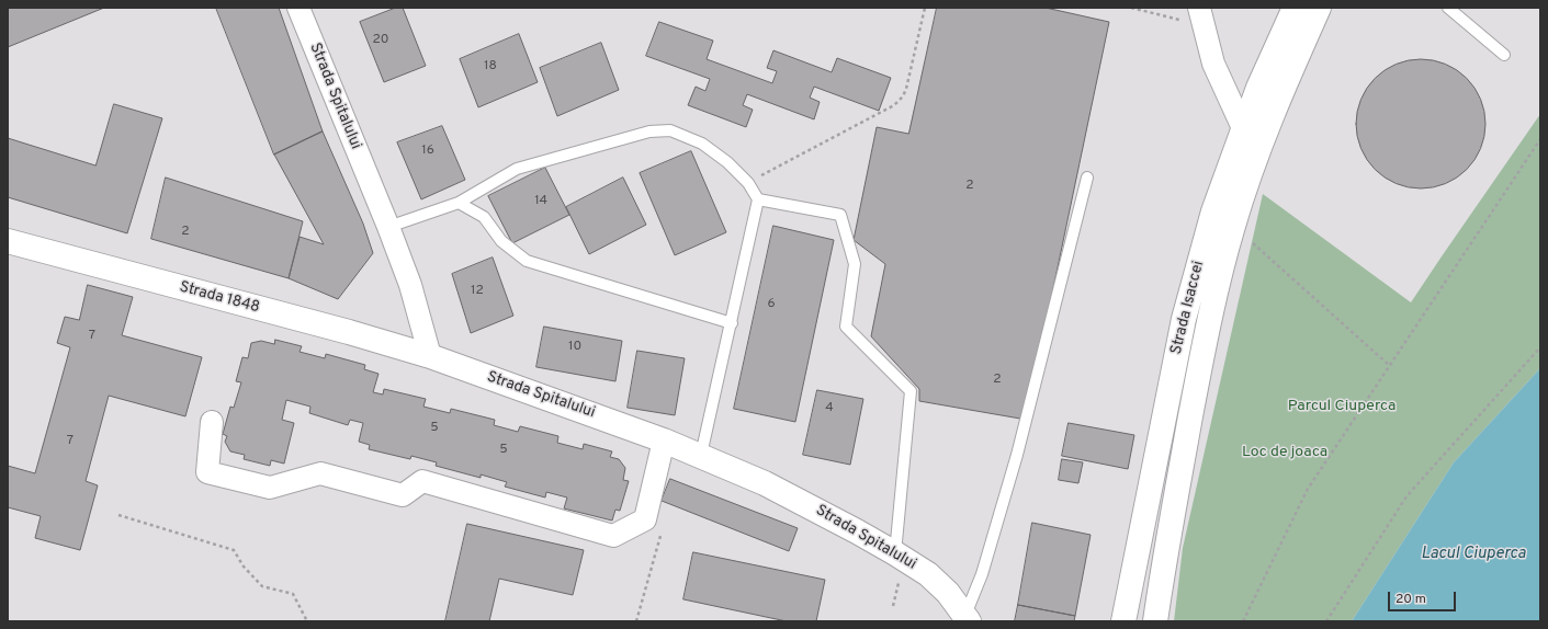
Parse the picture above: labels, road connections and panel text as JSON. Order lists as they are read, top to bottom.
{
  "streets": {
    "main road": ["Strada Spitalului", "Strada 1848", "Strada Isaccei"]
  },
  "crossings": [
    ["Strada Spitalului", "Strada 1848"]
  ],
  "water": ["Lacul Ciuperca"],
  "parks": ["Parcul Ciuperca", "Loc de joaca"],
  "house_numbers": [
    "20",
    "18",
    "16",
    "2",
    "14",
    "2",
    "12",
    "6",
    "7",
    "10",
    "2",
    "4",
    "5",
    "7",
    "5"
  ],
  "scale_bar": "20 m"
}
